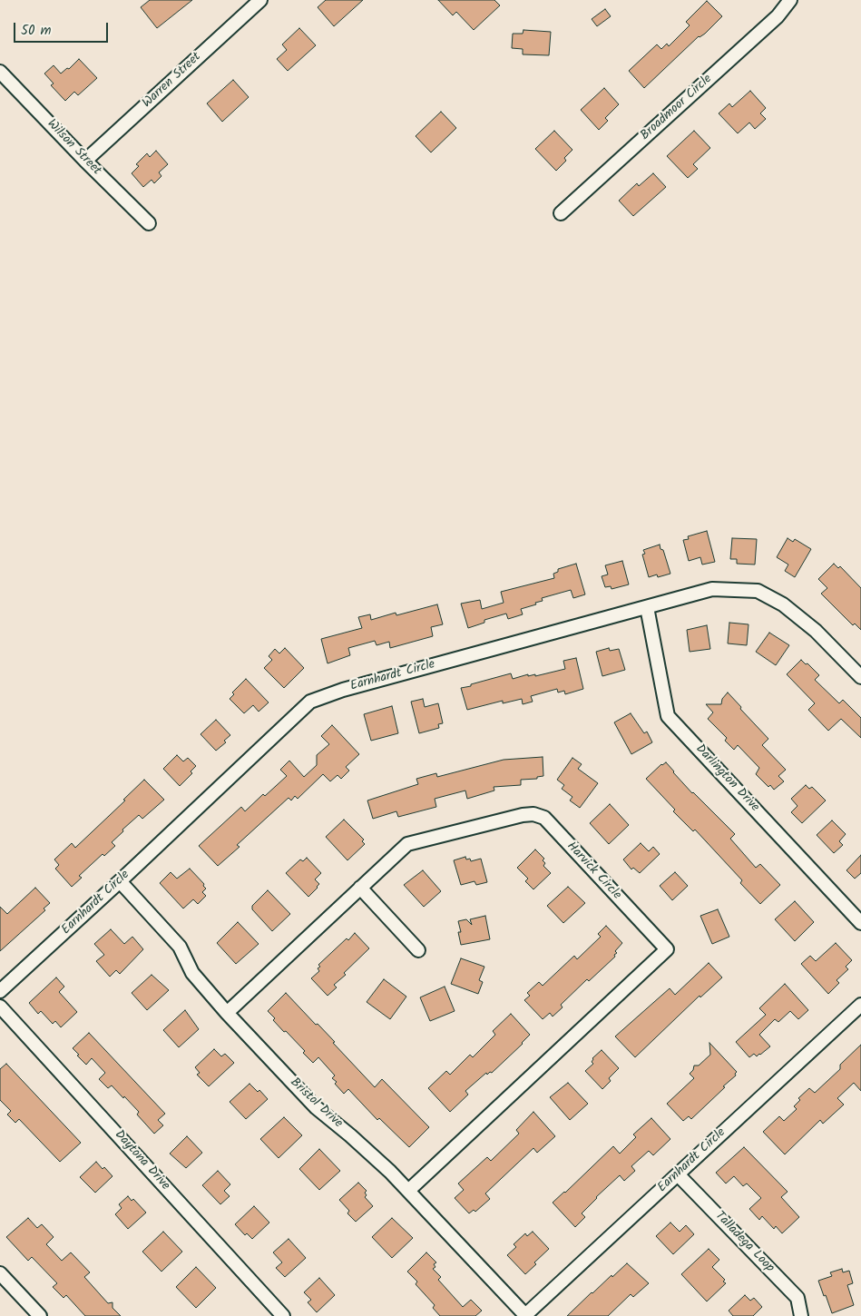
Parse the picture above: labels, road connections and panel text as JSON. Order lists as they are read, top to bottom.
{
  "streets": {
    "street": [
      "Warren Street",
      "Broadmoor Circle",
      "Wilson Street",
      "Earnhardt Circle",
      "Darlington Drive",
      "Harvick Circle",
      "Bristol Drive",
      "Daytona Drive",
      "Talladega Loop"
    ]
  },
  "crossings": [
    ["Warren Street", "Wilson Street"],
    ["Earnhardt Circle", "Darlington Drive"],
    ["Earnhardt Circle", "Bristol Drive"],
    ["Earnhardt Circle", "Talladega Loop"],
    ["Harvick Circle", "Bristol Drive"]
  ],
  "scale_bar": "50 m"
}
